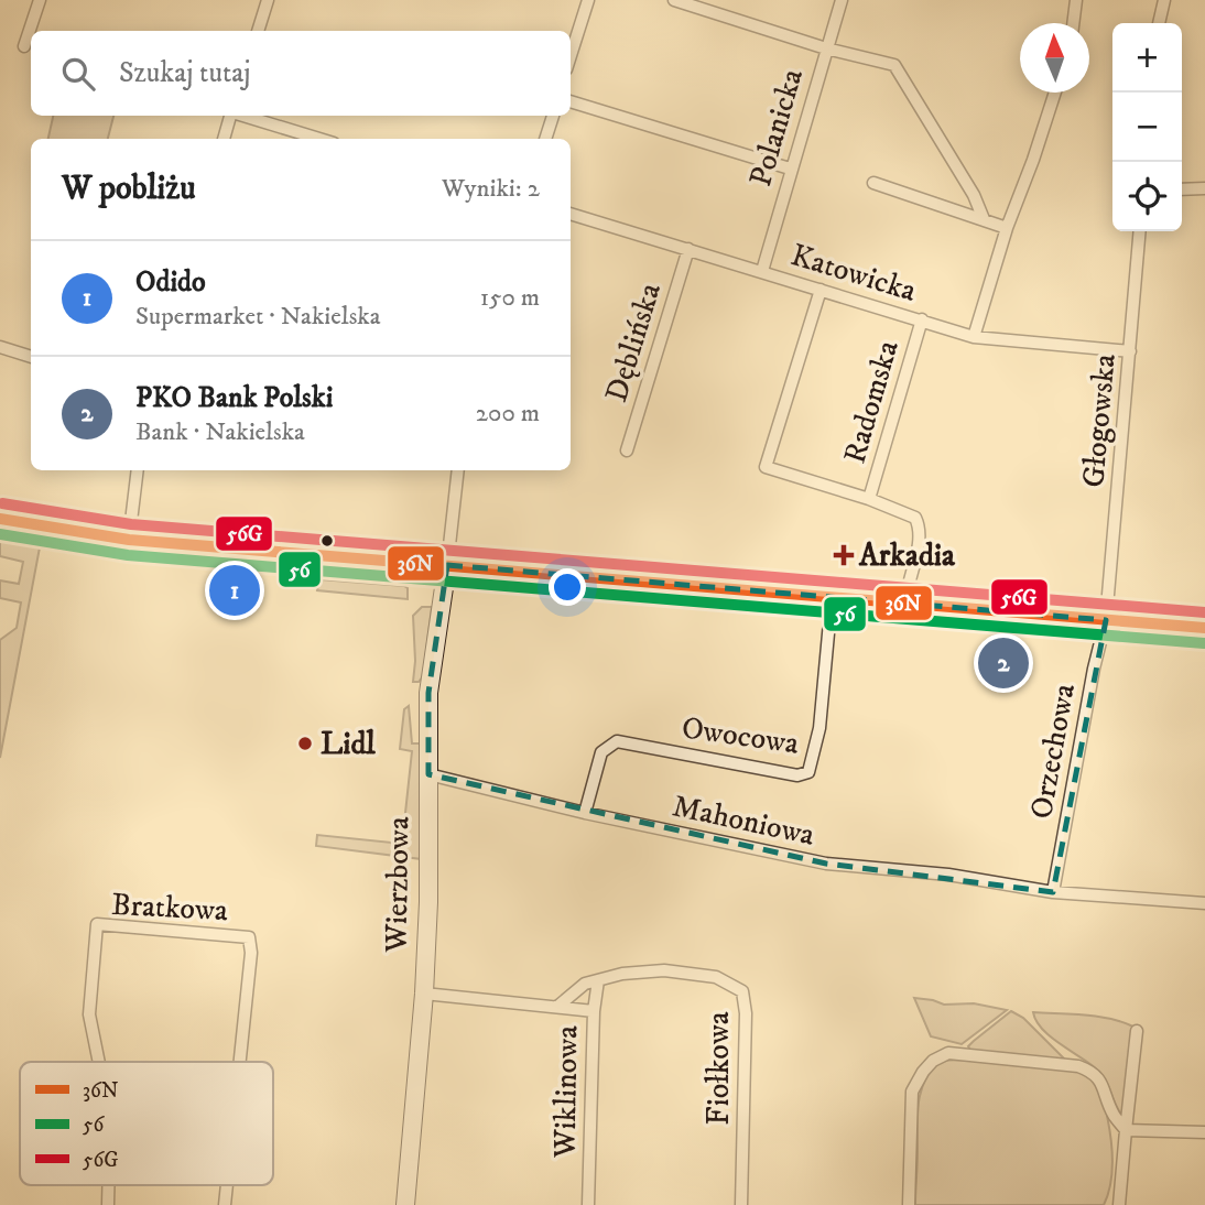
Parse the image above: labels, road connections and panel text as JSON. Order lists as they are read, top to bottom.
{
  "streets": {
    "main road": ["Wierzbowa"],
    "street": [
      "Polanicka",
      "Katowicka",
      "Dęblińska",
      "Radomska",
      "Głogowska",
      "Owocowa",
      "Orzechowa",
      "Mahoniowa",
      "Bratkowa",
      "Fiołkowa",
      "Wiklinowa"
    ]
  },
  "crossings": [
    ["Polanicka", "Katowicka"],
    ["Katowicka", "Dęblińska"],
    ["Katowicka", "Radomska"],
    ["Katowicka", "Głogowska"],
    ["Głogowska", "Orzechowa"],
    ["Owocowa", "Mahoniowa"],
    ["Orzechowa", "Mahoniowa"],
    ["Mahoniowa", "Wierzbowa"],
    ["Wierzbowa", "Wiklinowa"],
    ["Fiołkowa", "Wiklinowa"]
  ],
  "places": {
    "health": ["Arkadia"],
    "other": ["Lidl"]
  },
  "lines": ["transit line 56G", "transit line 36N", "transit line 56"],
  "legend": ["36N", "56", "56G"],
  "north": "top",
  "page": {
    "map_buttons": ["+", "−"],
    "search": "Szukaj tutaj",
    "heading": ["W pobliżu", "Wyniki: 2"],
    "list": [
      {
        "mark": "1",
        "name": "Odido",
        "note": "Supermarket · Nakielska",
        "value": "150 m"
      },
      {
        "mark": "2",
        "name": "PKO Bank Polski",
        "note": "Bank · Nakielska",
        "value": "200 m"
      }
    ],
    "pins": ["1", "2"]
  }
}
